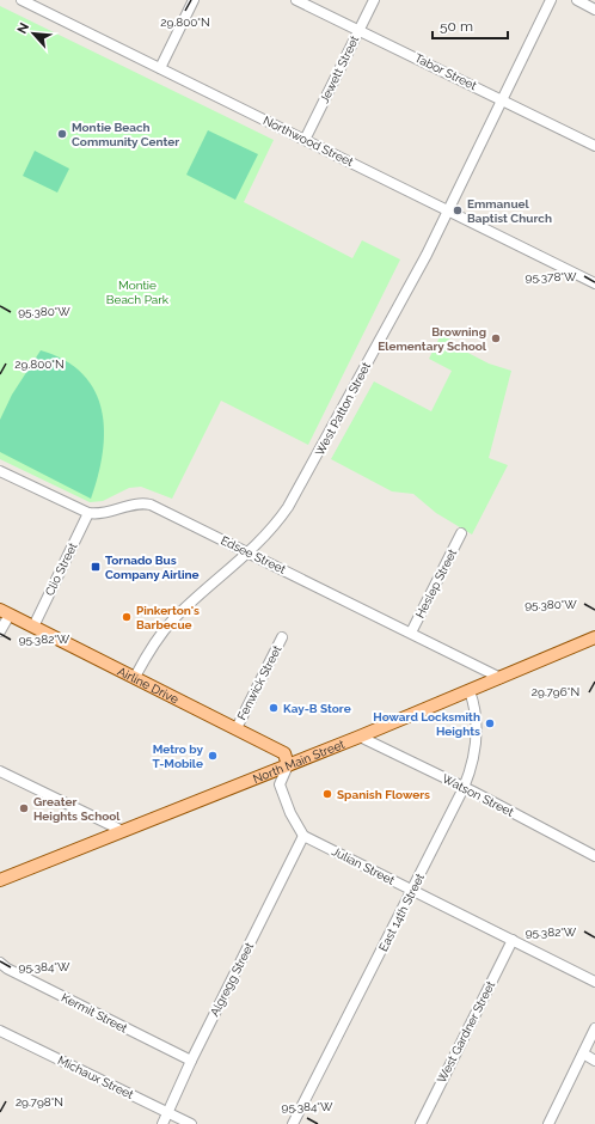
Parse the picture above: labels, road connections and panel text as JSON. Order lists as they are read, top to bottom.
{
  "streets": {
    "main road": ["Airline Drive", "North Main Street"],
    "street": [
      "Jewett Street",
      "Tabor Street",
      "Northwood Street",
      "West Patton Street",
      "Edsee Street",
      "Clio Street",
      "Heslep Street",
      "Fenwick Street",
      "Watson Street",
      "Julian Street",
      "East 14th Street",
      "Algregg Street",
      "Kermit Street",
      "West Gardner Street",
      "Michaux Street"
    ]
  },
  "crossings": [
    ["Jewett Street", "Tabor Street"],
    ["Jewett Street", "Northwood Street"],
    ["Tabor Street", "West Patton Street"],
    ["Northwood Street", "West Patton Street"],
    ["West Patton Street", "Edsee Street"],
    ["West Patton Street", "Airline Drive"],
    ["Edsee Street", "Clio Street"],
    ["Edsee Street", "Heslep Street"],
    ["Edsee Street", "North Main Street"],
    ["Clio Street", "Airline Drive"],
    ["Fenwick Street", "Airline Drive"],
    ["Airline Drive", "North Main Street"],
    ["North Main Street", "Watson Street"],
    ["North Main Street", "East 14th Street"],
    ["Watson Street", "East 14th Street"],
    ["Julian Street", "East 14th Street"],
    ["Julian Street", "Algregg Street"],
    ["Julian Street", "West Gardner Street"],
    ["Algregg Street", "Kermit Street"],
    ["Algregg Street", "Michaux Street"]
  ],
  "parks": ["Montie Beach Park"],
  "places": {
    "other": [
      "Montie Beach Community Center",
      "Emmanuel Baptist Church",
      "Browning Elementary School",
      "Pinkerton's Barbecue",
      "Kay-B Store",
      "Howard Locksmith Heights",
      "Metro by T-Mobile",
      "Spanish Flowers",
      "Greater Heights School"
    ],
    "transit": ["Tornado Bus Company Airline"]
  },
  "scale_bar": "50 m",
  "north": "top left",
  "coordinates": [
    "29.800°N",
    "95.378°W",
    "95.380°W",
    "95.382°W",
    "29.796°N",
    "95.384°W",
    "29.798°N"
  ]
}
